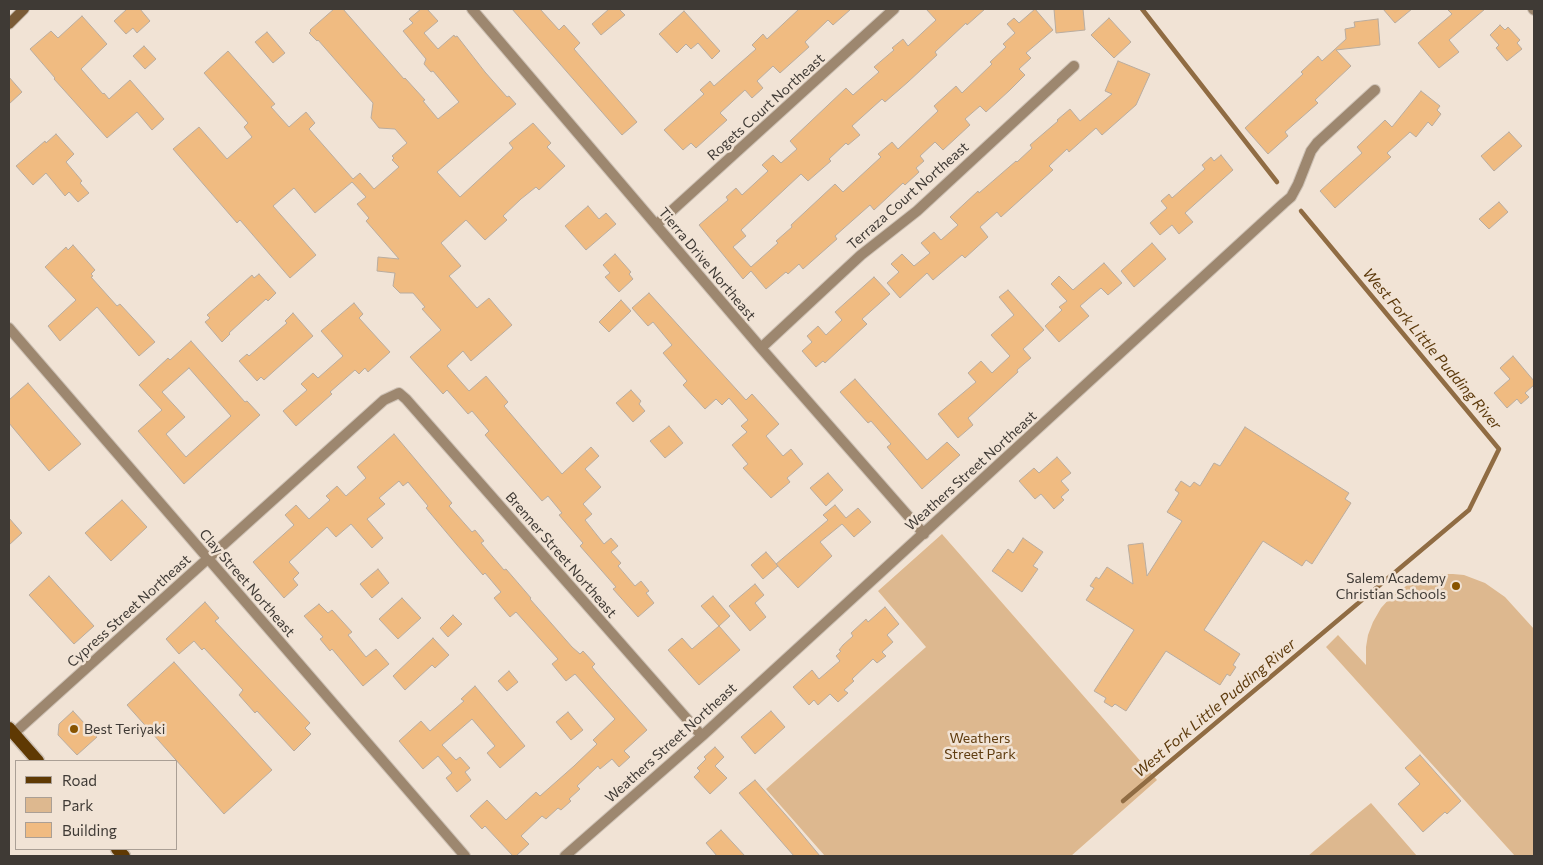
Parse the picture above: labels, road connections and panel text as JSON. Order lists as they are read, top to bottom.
{
  "streets": {
    "street": [
      "Rogets Court Northeast",
      "Terraza Court Northeast",
      "Tierra Drive Northeast",
      "Weathers Street Northeast",
      "Brenner Street Northeast",
      "Clay Street Northeast",
      "Cypress Street Northeast"
    ]
  },
  "crossings": [
    ["Rogets Court Northeast", "Tierra Drive Northeast"],
    ["Terraza Court Northeast", "Tierra Drive Northeast"],
    ["Tierra Drive Northeast", "Weathers Street Northeast"],
    ["Weathers Street Northeast", "Brenner Street Northeast"],
    ["Brenner Street Northeast", "Cypress Street Northeast"],
    ["Clay Street Northeast", "Cypress Street Northeast"]
  ],
  "water": ["West Fork Little Pudding River"],
  "parks": ["Weathers Street Park"],
  "places": ["Salem Academy Christian Schools", "Best Teriyaki"],
  "legend": ["Road", "Park", "Building"]
}
